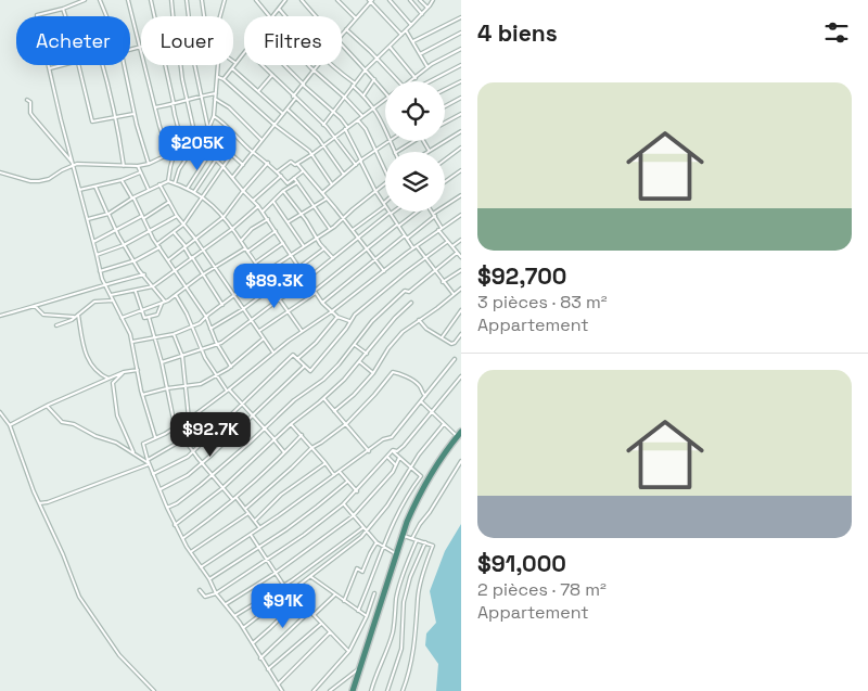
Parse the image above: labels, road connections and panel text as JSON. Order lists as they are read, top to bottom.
{
  "page": {
    "heading": "4 biens",
    "chip": ["Acheter", "Louer", "Filtres"],
    "list": [
      {
        "name": "$92,700",
        "note": "3 pièces · 83 m² · Appartement"
      },
      {
        "name": "$91,000",
        "note": "2 pièces · 78 m² · Appartement"
      }
    ],
    "price": [
      "$205K",
      "$89.3K",
      "$92.7K",
      "$91K"
    ]
  }
}
